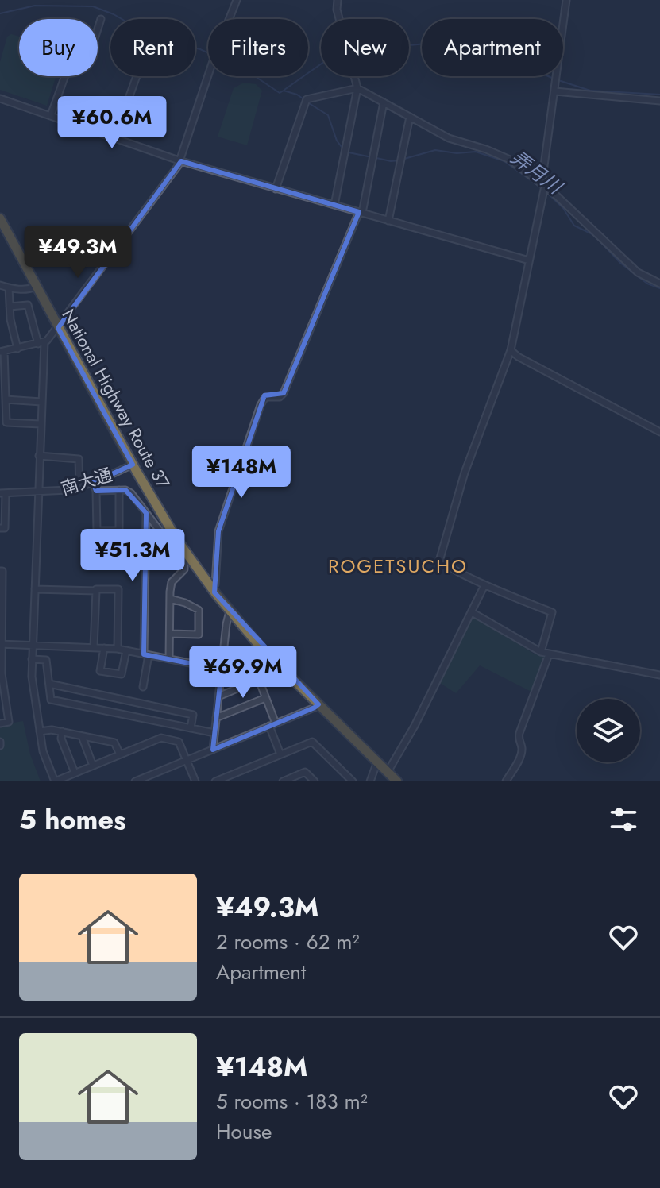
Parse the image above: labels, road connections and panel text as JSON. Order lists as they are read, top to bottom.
{
  "streets": {
    "highway": ["National Highway Route 37"],
    "street": ["南大通"]
  },
  "crossings": [
    ["National Highway Route 37", "南大通"]
  ],
  "districts": ["ROGETSUCHO"],
  "water": ["弄月川"],
  "page": {
    "chip": [
      "Buy",
      "Rent",
      "Filters",
      "New",
      "Apartment"
    ],
    "price": [
      "¥60.6M",
      "¥49.3M",
      "¥148M",
      "¥51.3M",
      "¥69.9M"
    ],
    "heading": "5 homes",
    "list": [
      {
        "name": "¥49.3M",
        "note": "2 rooms · 62 m² · Apartment"
      },
      {
        "name": "¥148M",
        "note": "5 rooms · 183 m² · House"
      }
    ]
  }
}
